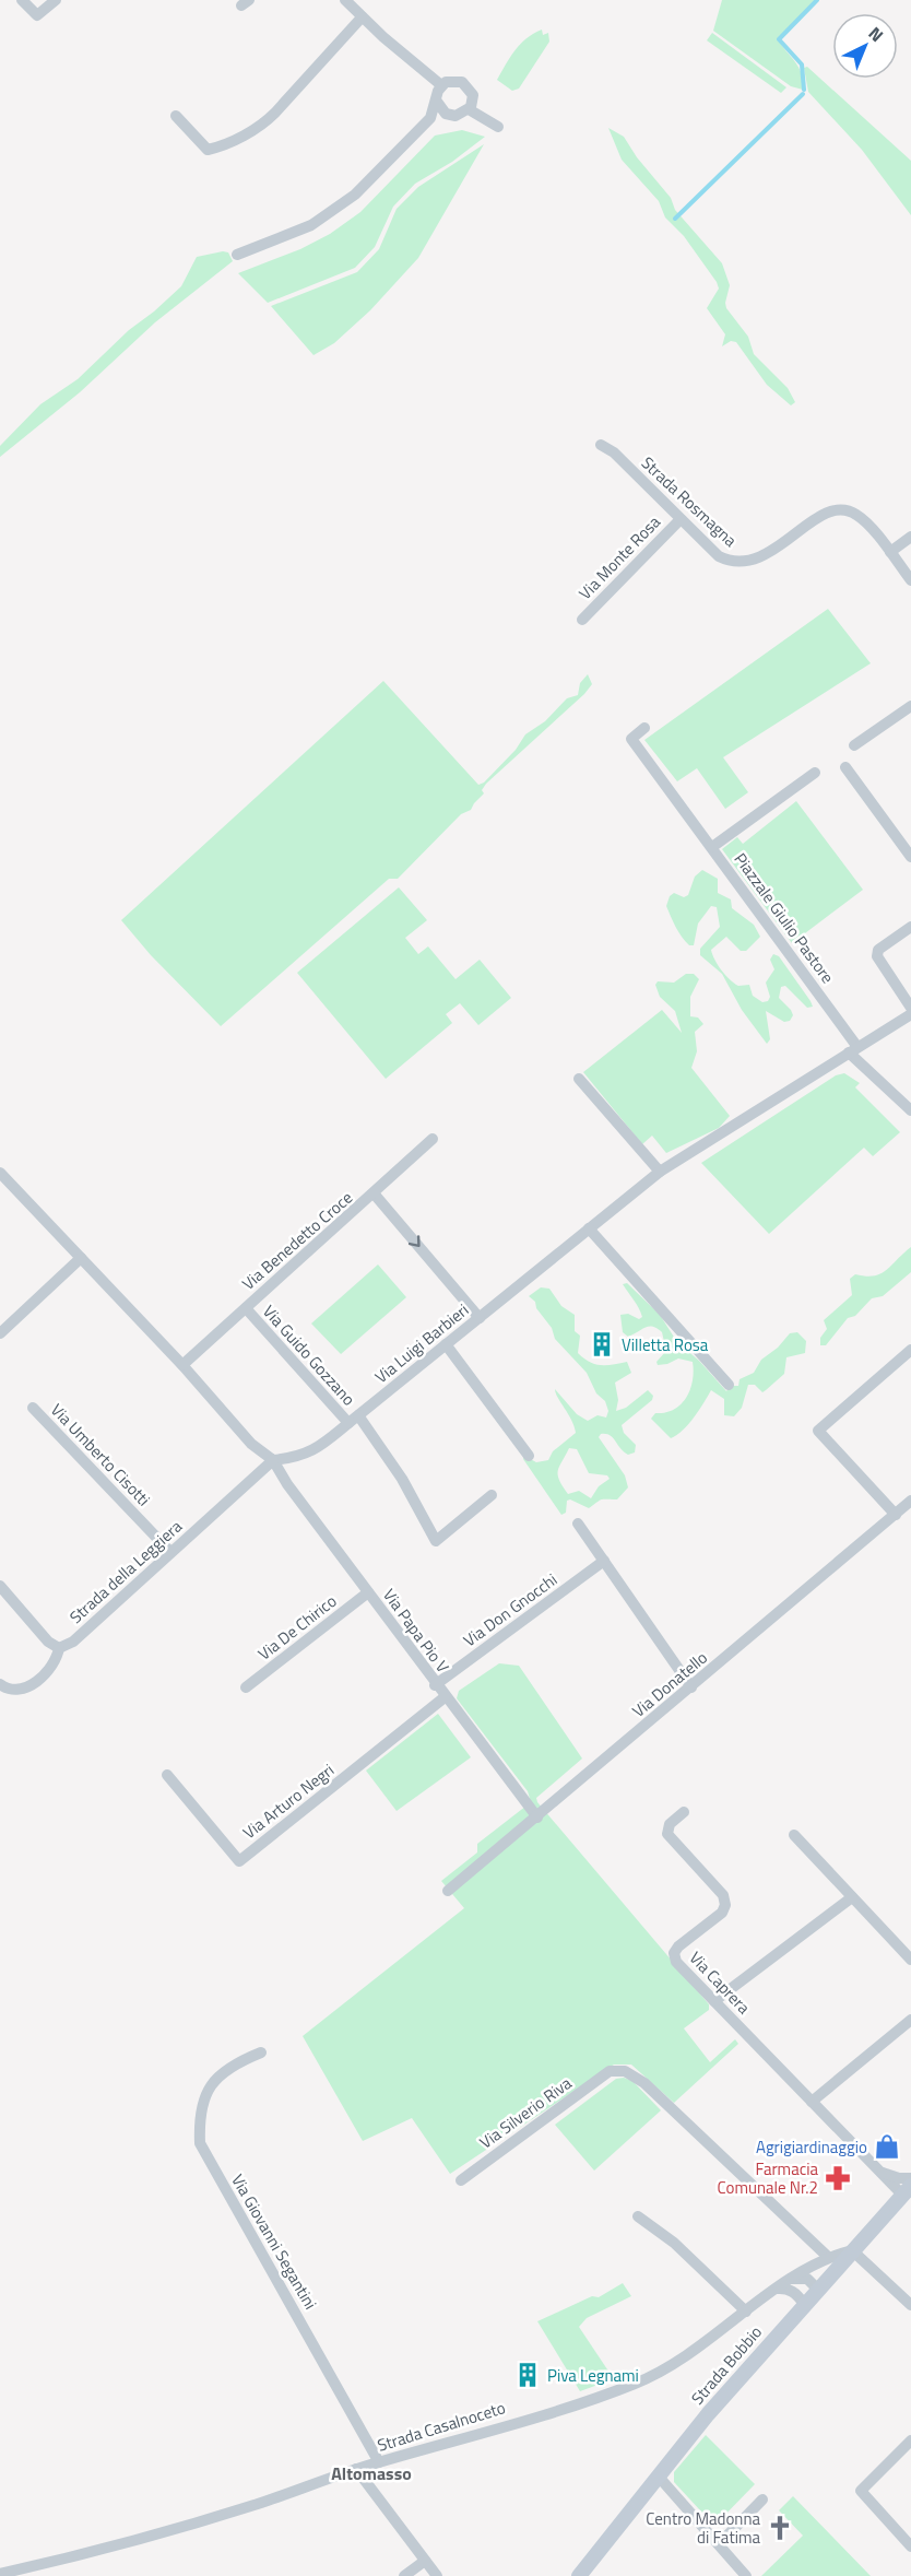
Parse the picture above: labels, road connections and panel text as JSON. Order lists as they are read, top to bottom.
{
  "streets": {
    "main road": ["Strada Bobbio"],
    "street": [
      "Strada Rosmagna",
      "Via Monte Rosa",
      "Piazzale Giulio Pastore",
      "Via Benedetto Croce",
      "Via Luigi Barbieri",
      "Via Guido Gozzano",
      "Via Umberto Cisotti",
      "Strada della Leggiera",
      "Via Don Gnocchi",
      "Via De Chirico",
      "Via Papa Pio V",
      "Via Donatello",
      "Via Arturo Negri",
      "Via Caprera",
      "Via Silverio Riva",
      "Via Giovanni Segantini",
      "Strada Casalnoceto"
    ]
  },
  "crossings": [
    ["Strada Rosmagna", "Via Monte Rosa"],
    ["Piazzale Giulio Pastore", "Via Luigi Barbieri"],
    ["Via Benedetto Croce", "Via Guido Gozzano"],
    ["Via Luigi Barbieri", "Via Guido Gozzano"],
    ["Via Luigi Barbieri", "Strada della Leggiera"],
    ["Via Luigi Barbieri", "Via Papa Pio V"],
    ["Via Umberto Cisotti", "Strada della Leggiera"],
    ["Strada della Leggiera", "Via Papa Pio V"],
    ["Via Don Gnocchi", "Via Papa Pio V"],
    ["Via De Chirico", "Via Papa Pio V"],
    ["Via Papa Pio V", "Via Donatello"],
    ["Via Papa Pio V", "Via Arturo Negri"],
    ["Via Caprera", "Strada Bobbio"],
    ["Via Silverio Riva", "Strada Casalnoceto"],
    ["Via Giovanni Segantini", "Strada Casalnoceto"],
    ["Strada Bobbio", "Strada Casalnoceto"]
  ],
  "districts": ["Altomasso"],
  "places": {
    "building": ["Villetta Rosa", "Piva Legnami"],
    "shop": ["Agrigiardinaggio"],
    "pharmacy": ["Farmacia Comunale Nr.2"],
    "church": ["Centro Madonna di Fatima"]
  },
  "north": "top right"
}
